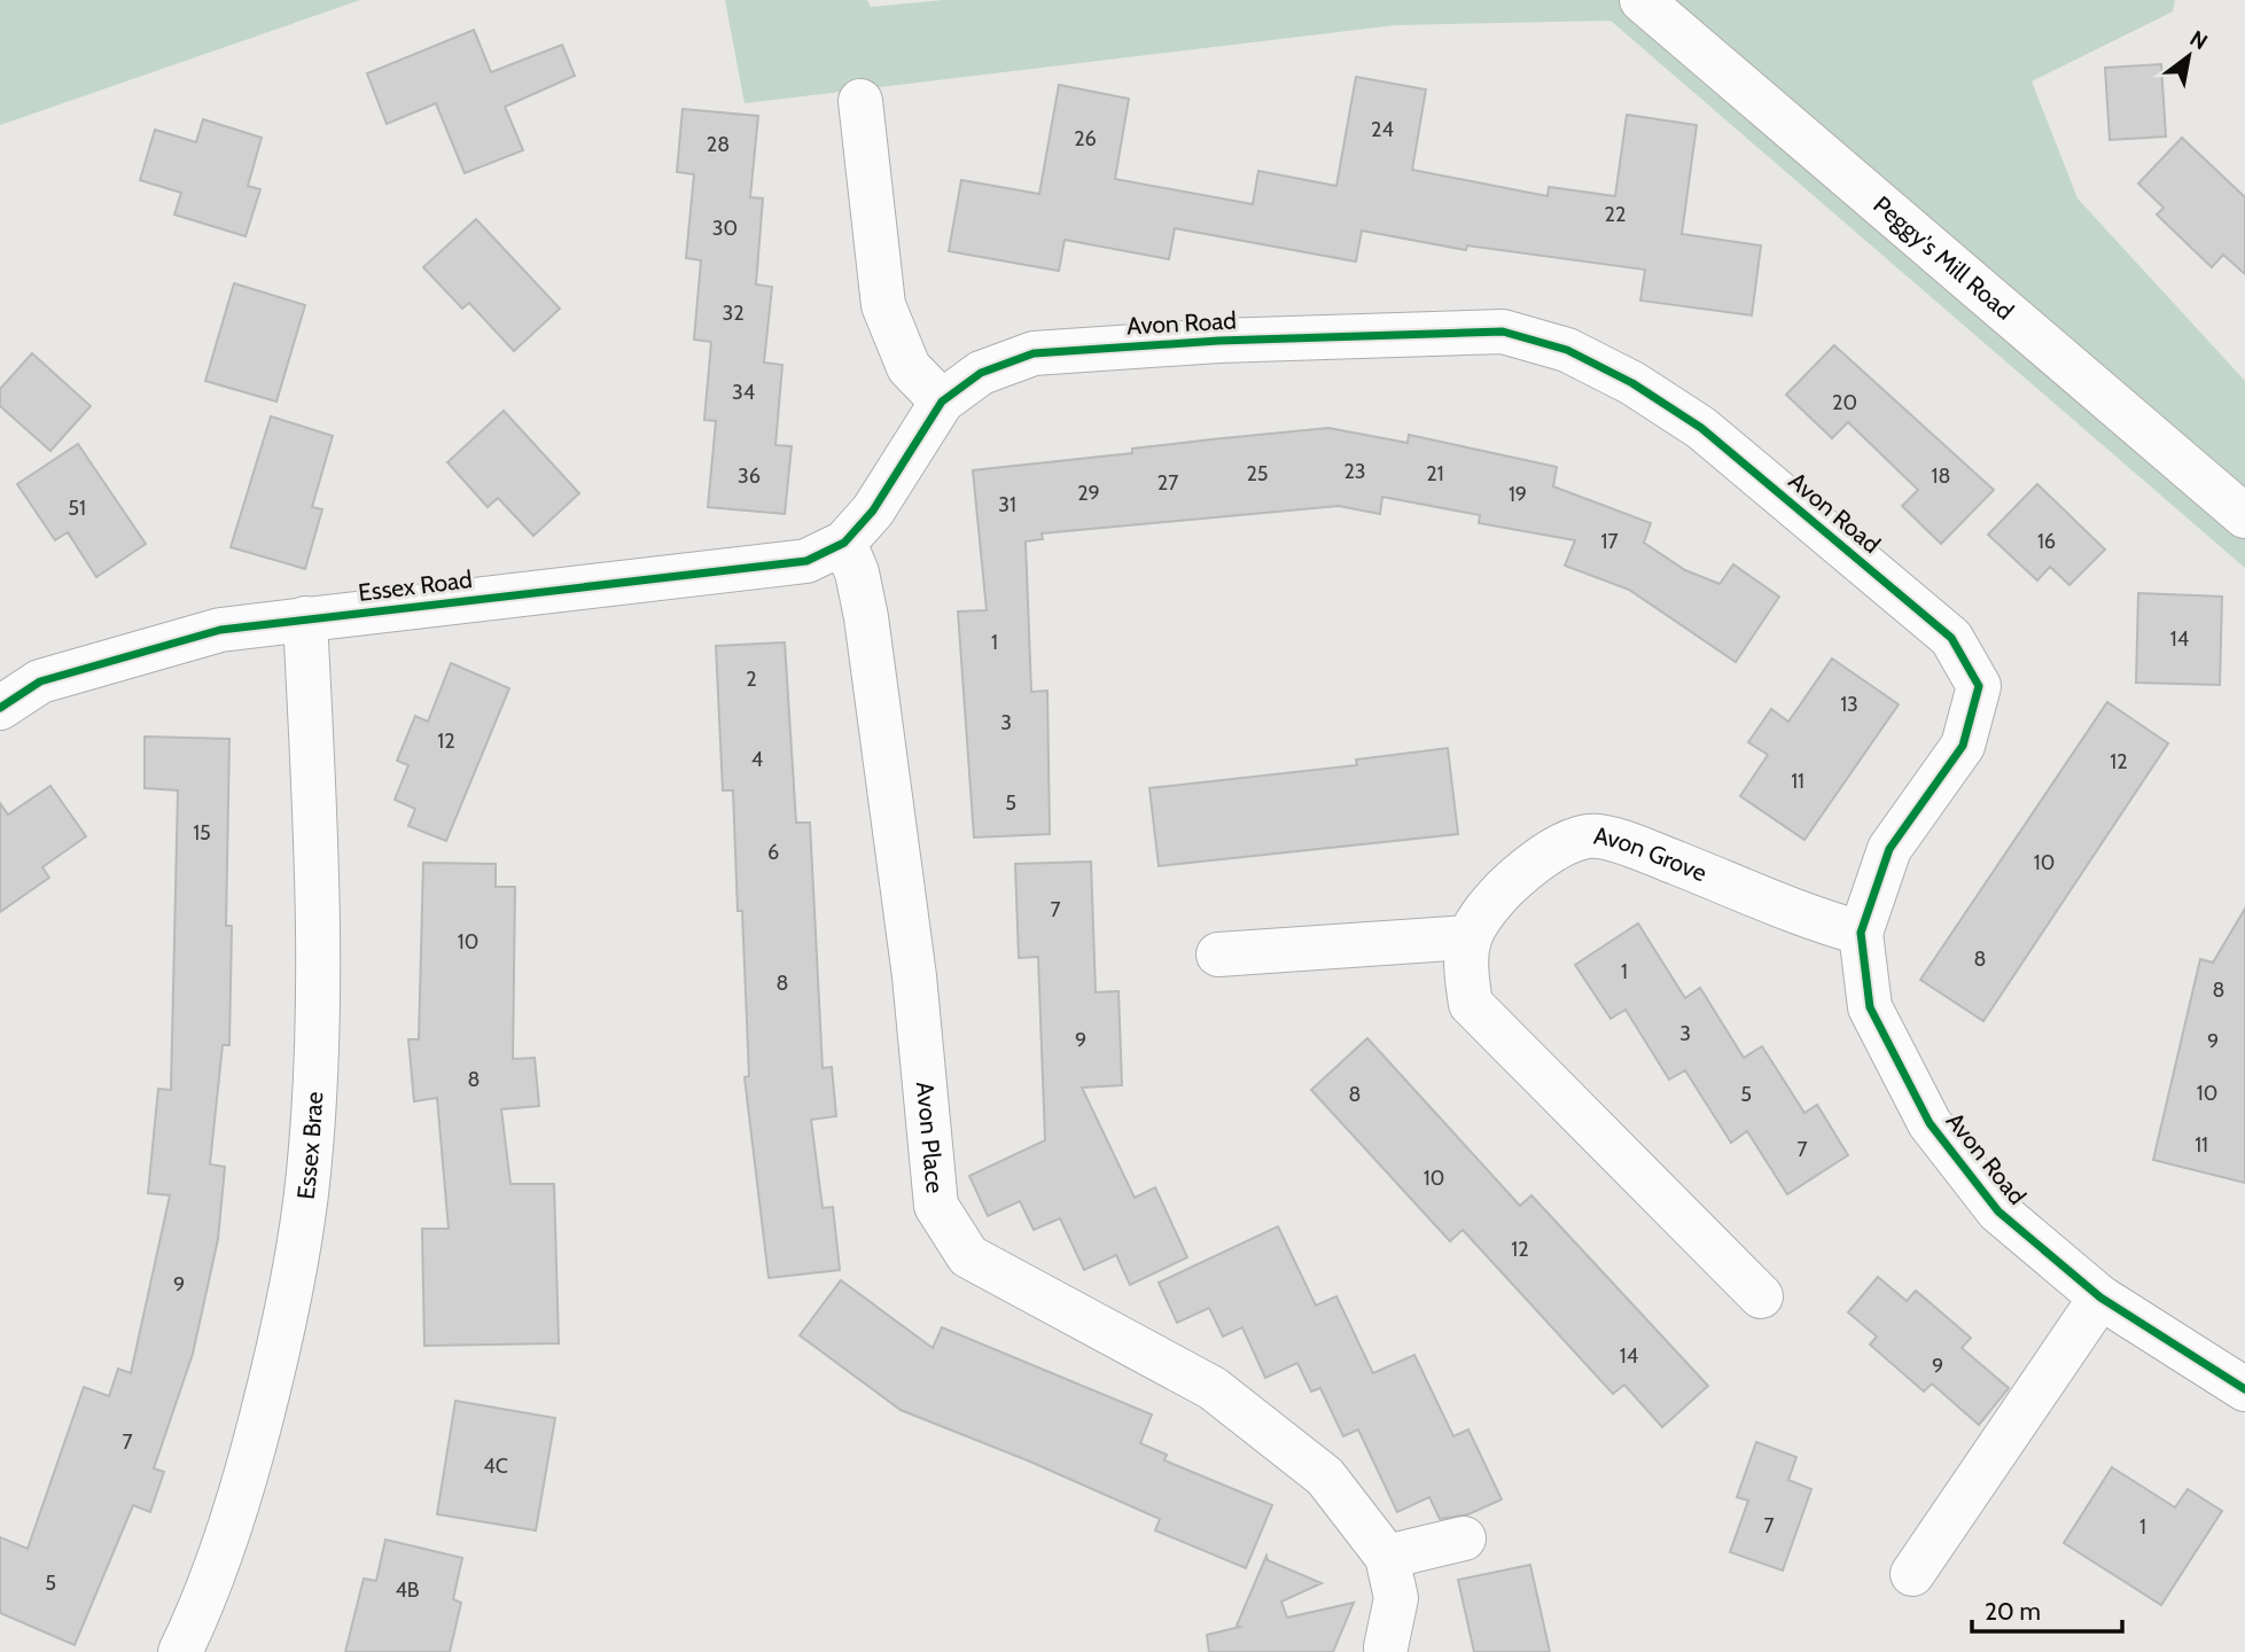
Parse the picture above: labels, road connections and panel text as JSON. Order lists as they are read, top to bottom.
{
  "streets": {
    "street": [
      "Peggy's Mill Road",
      "Avon Road",
      "Essex Road",
      "Avon Grove",
      "Avon Place",
      "Essex Brae"
    ]
  },
  "crossings": [
    ["Avon Road", "Essex Road"],
    ["Avon Road", "Avon Grove"],
    ["Avon Road", "Avon Place"],
    ["Essex Road", "Avon Place"],
    ["Essex Road", "Essex Brae"]
  ],
  "house_numbers": [
    "24",
    "26",
    "28",
    "22",
    "30",
    "32",
    "34",
    "20",
    "23",
    "25",
    "21",
    "36",
    "18",
    "27",
    "29",
    "19",
    "31",
    "51",
    "17",
    "16",
    "14",
    "1",
    "2",
    "13",
    "3",
    "12",
    "4",
    "12",
    "11",
    "5",
    "15",
    "6",
    "10",
    "7",
    "10",
    "8",
    "1",
    "8",
    "8",
    "3",
    "9",
    "9",
    "8",
    "10",
    "8",
    "5",
    "11",
    "7",
    "10",
    "12",
    "9",
    "14",
    "9",
    "7",
    "4C",
    "7",
    "1",
    "5",
    "4B"
  ],
  "scale_bar": "20 m",
  "north": "top right"
}
